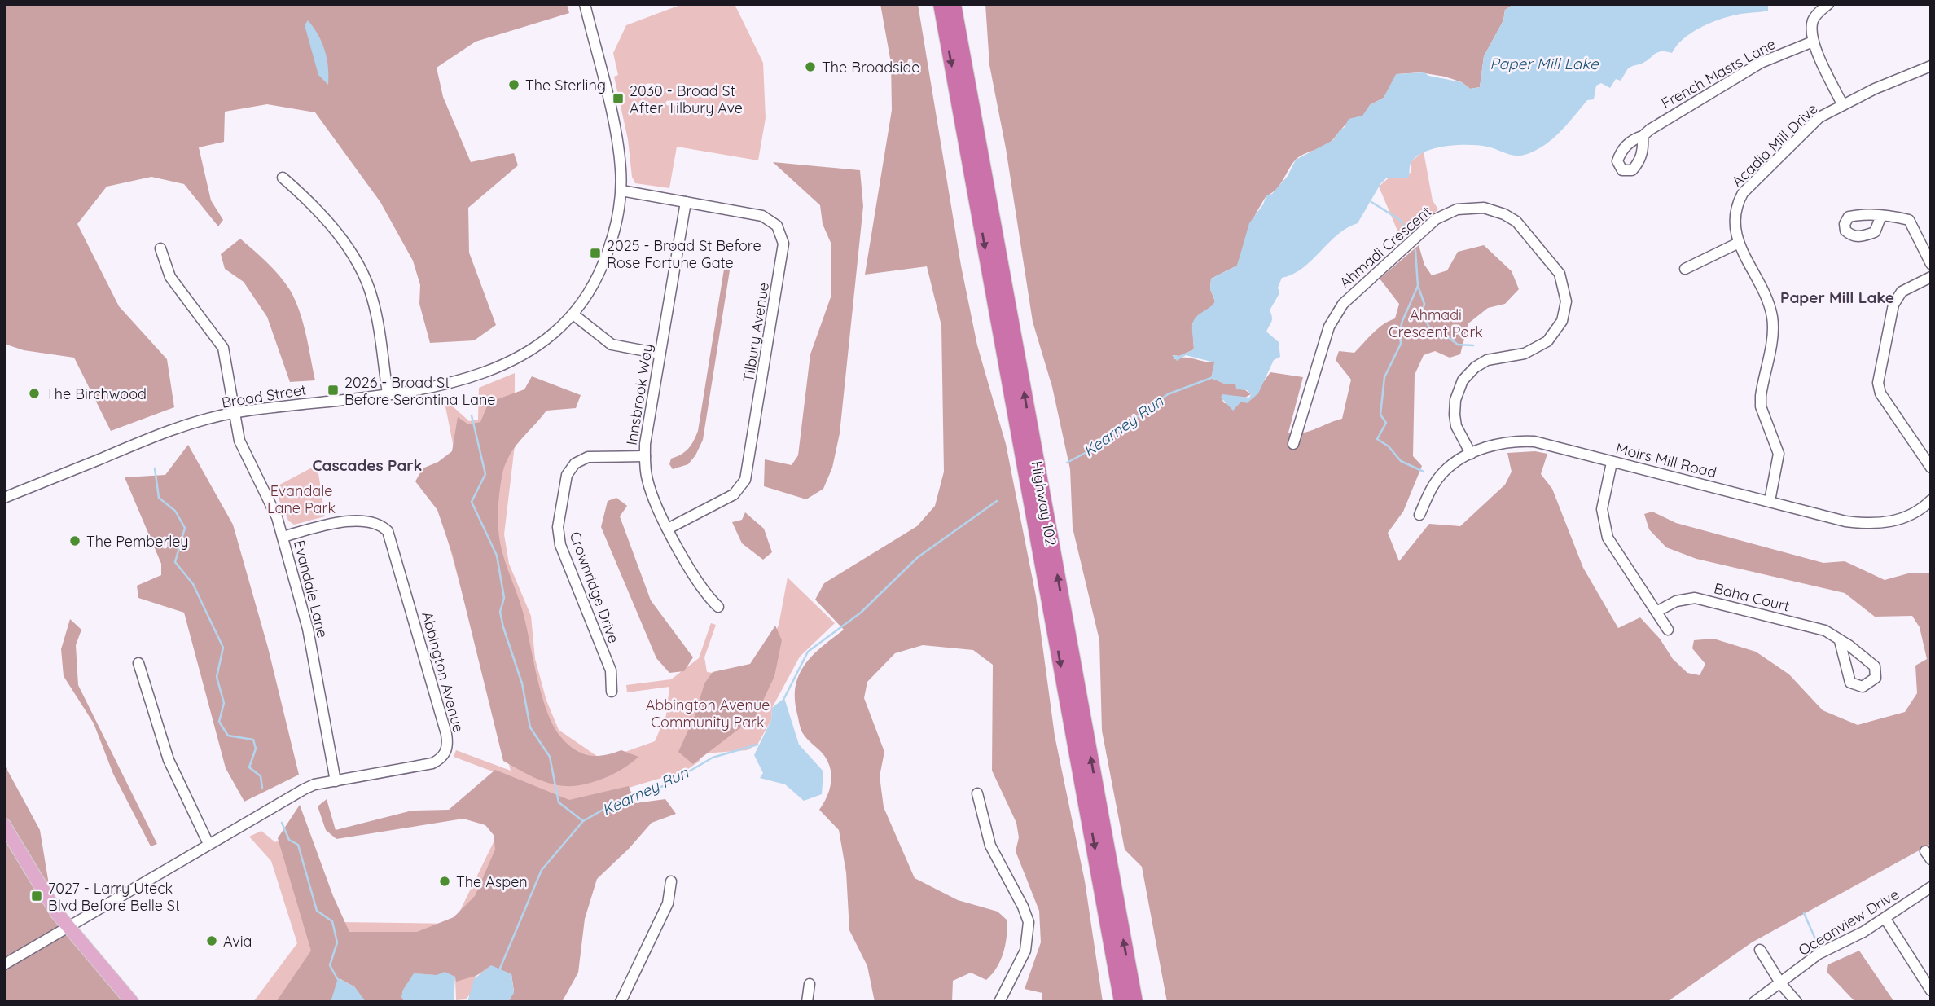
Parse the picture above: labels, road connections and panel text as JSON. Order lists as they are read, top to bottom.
{
  "streets": {
    "highway": ["Highway 102"],
    "street": [
      "French Masts Lane",
      "Acadia Mill Drive",
      "Ahmadi Crescent",
      "Tilbury Avenue",
      "Innsbrook Way",
      "Broad Street",
      "Moirs Mill Road",
      "Crownridge Drive",
      "Evandale Lane",
      "Baha Court",
      "Abbington Avenue",
      "Oceanview Drive"
    ]
  },
  "crossings": [
    ["Acadia Mill Drive", "Moirs Mill Road"],
    ["Ahmadi Crescent", "Moirs Mill Road"],
    ["Tilbury Avenue", "Innsbrook Way"],
    ["Tilbury Avenue", "Broad Street"],
    ["Innsbrook Way", "Crownridge Drive"],
    ["Broad Street", "Evandale Lane"],
    ["Evandale Lane", "Abbington Avenue"]
  ],
  "districts": ["Paper Mill Lake", "Cascades Park"],
  "water": ["Paper Mill Lake", "Kearney Run"],
  "parks": ["Ahmadi Crescent Park", "Evandale Lane Park", "Abbington Avenue Community Park"],
  "places": {
    "other": [
      "The Broadside",
      "The Sterling",
      "The Birchwood",
      "The Pemberley",
      "The Aspen",
      "Avia"
    ],
    "transit": [
      "2030 - Broad St After Tilbury Ave",
      "2025 - Broad St Before Rose Fortune Gate",
      "2026 - Broad St Before Serontina Lane",
      "7027 - Larry Uteck Blvd Before Belle St"
    ]
  }
}
